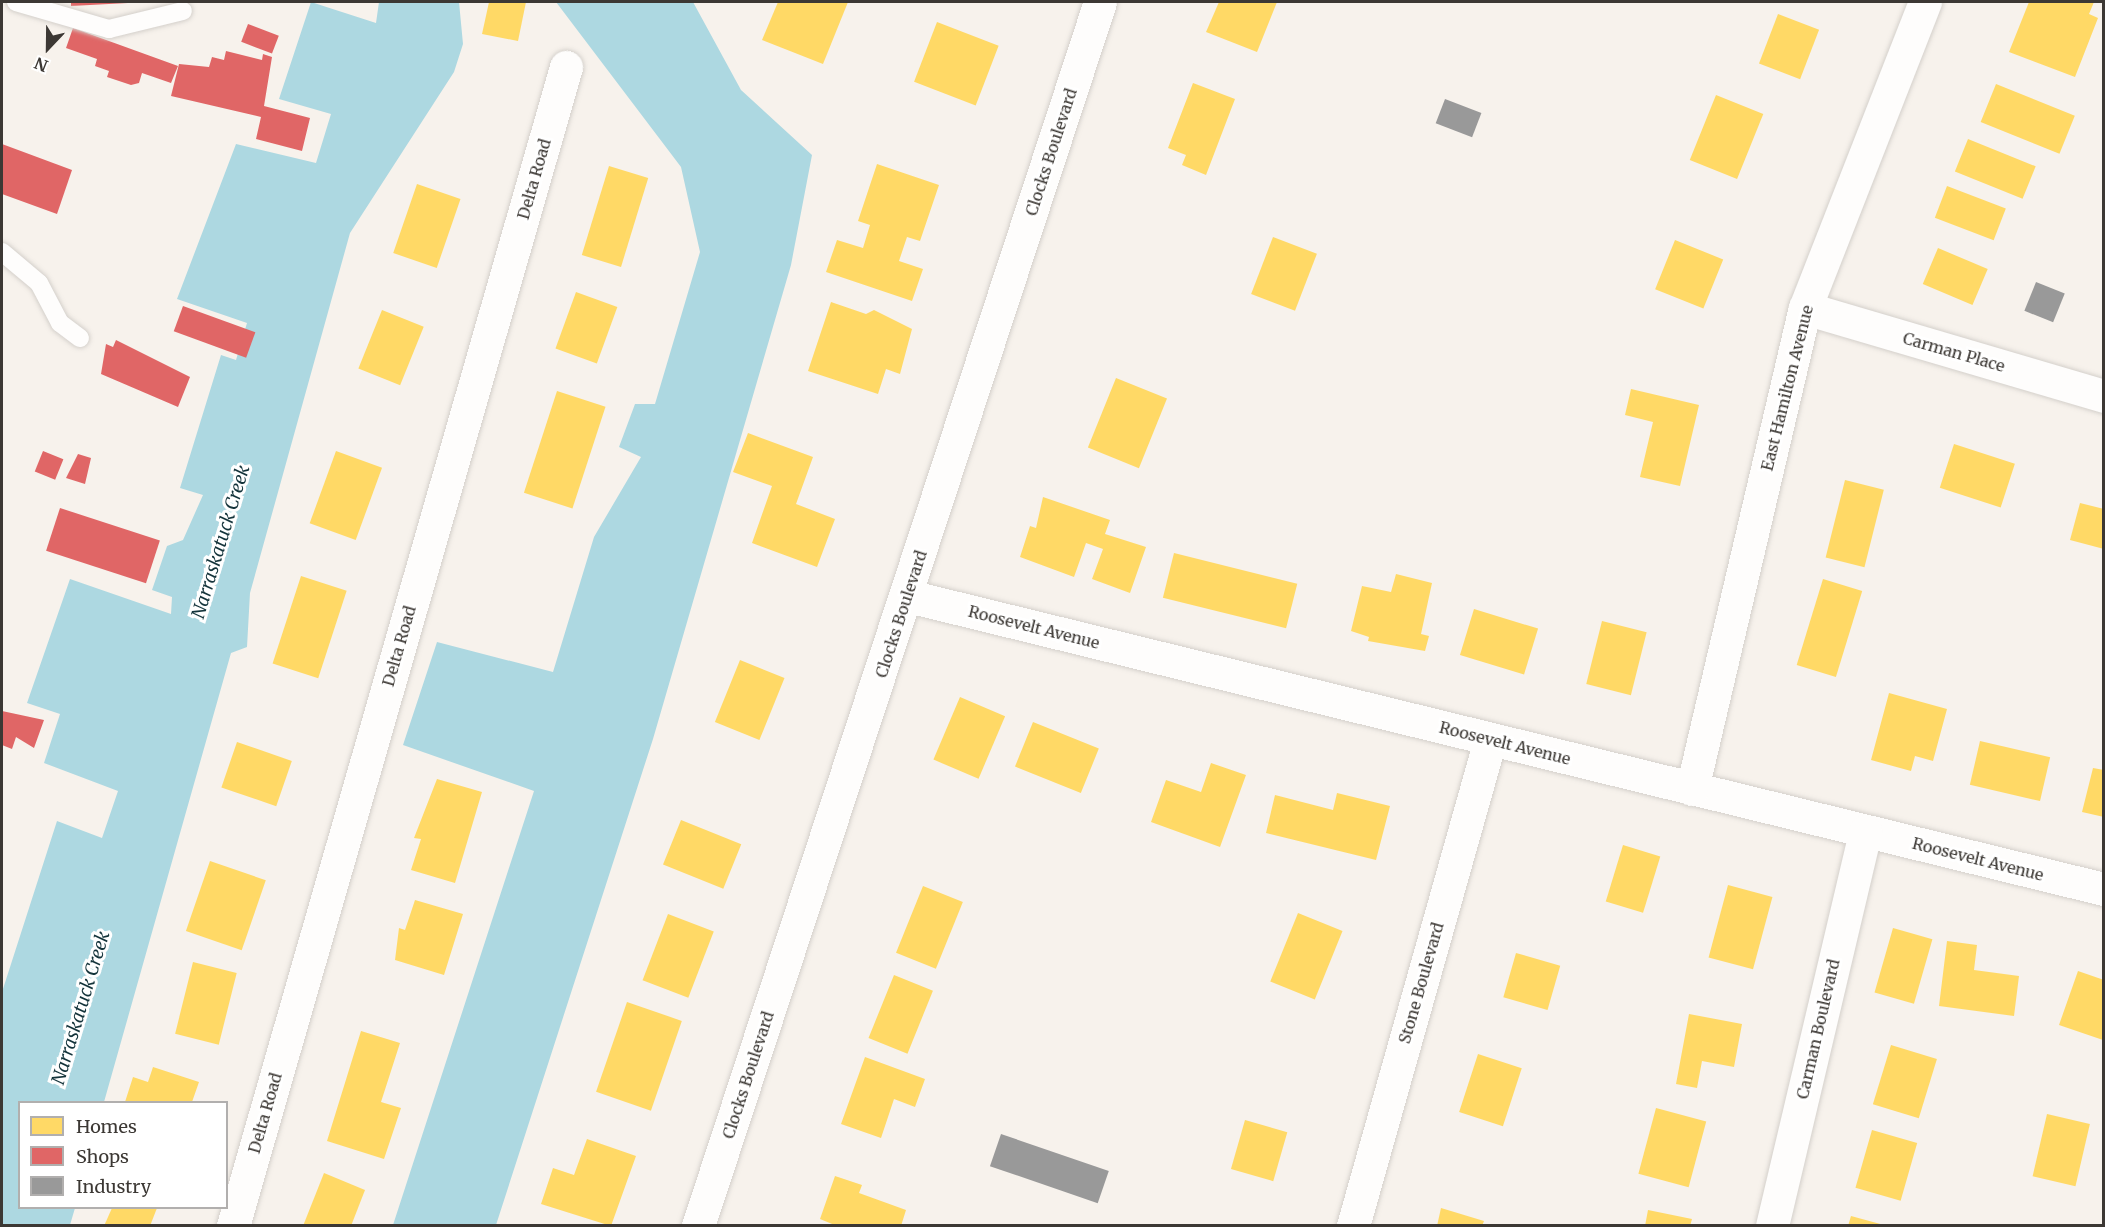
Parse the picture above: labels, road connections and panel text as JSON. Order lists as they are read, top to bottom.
{
  "streets": {
    "street": [
      "Clocks Boulevard",
      "Delta Road",
      "Carman Place",
      "East Hamilton Avenue",
      "Roosevelt Avenue",
      "Stone Boulevard",
      "Carman Boulevard"
    ]
  },
  "crossings": [
    ["Clocks Boulevard", "Roosevelt Avenue"],
    ["Carman Place", "East Hamilton Avenue"],
    ["East Hamilton Avenue", "Roosevelt Avenue"],
    ["Roosevelt Avenue", "Stone Boulevard"],
    ["Roosevelt Avenue", "Carman Boulevard"]
  ],
  "water": ["Narraskatuck Creek"],
  "legend": ["Homes", "Shops", "Industry"],
  "north": "bottom"
}
